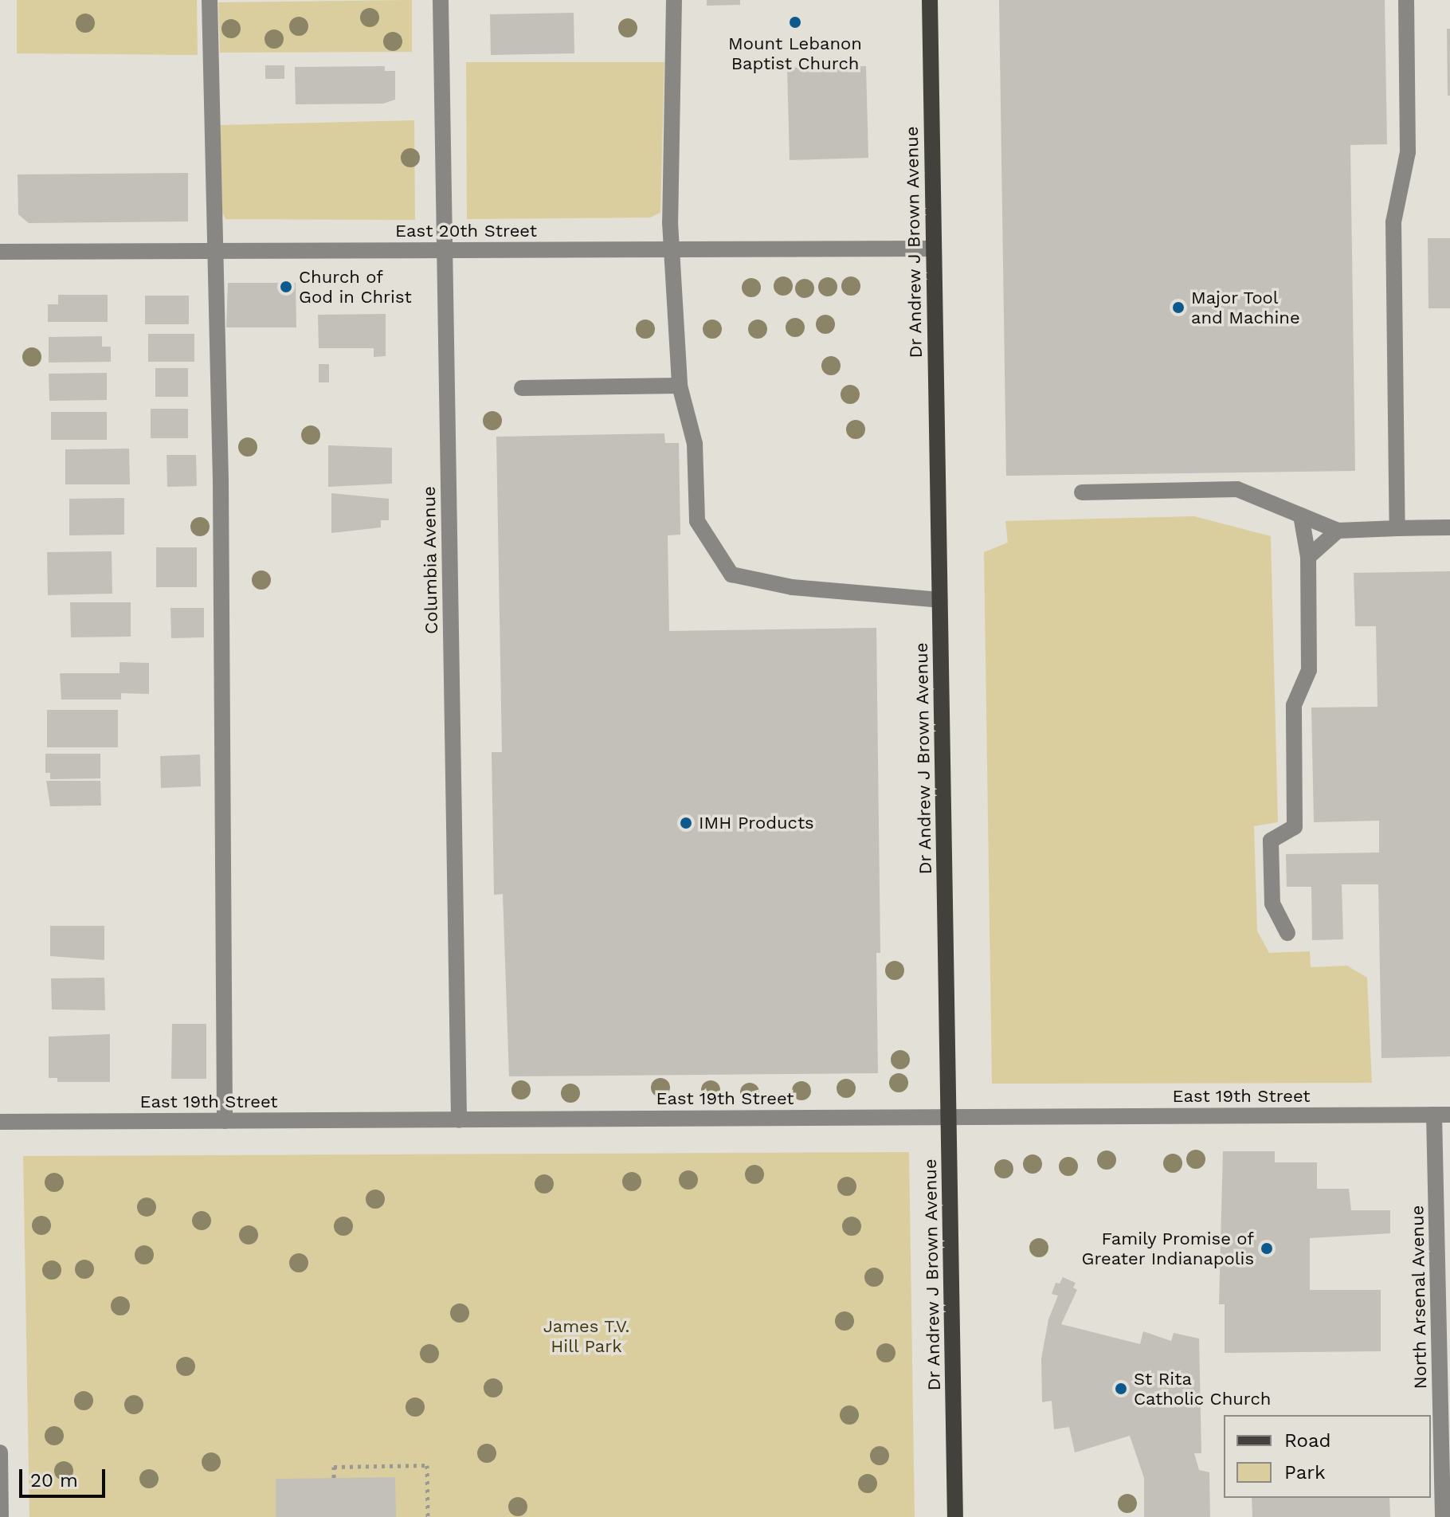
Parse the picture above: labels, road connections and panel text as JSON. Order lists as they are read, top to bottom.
{
  "streets": {
    "main road": ["Dr Andrew J Brown Avenue"],
    "street": [
      "East 20th Street",
      "Columbia Avenue",
      "East 19th Street",
      "North Arsenal Avenue"
    ]
  },
  "crossings": [
    ["East 20th Street", "Dr Andrew J Brown Avenue"],
    ["East 20th Street", "Columbia Avenue"],
    ["Dr Andrew J Brown Avenue", "East 19th Street"],
    ["Columbia Avenue", "East 19th Street"],
    ["East 19th Street", "North Arsenal Avenue"]
  ],
  "parks": ["James T.V. Hill Park"],
  "places": [
    "Mount Lebanon Baptist Church",
    "Church of God in Christ",
    "Major Tool and Machine",
    "IMH Products",
    "Family Promise of Greater Indianapolis",
    "St Rita Catholic Church"
  ],
  "legend": ["Road", "Park"],
  "scale_bar": "20 m"
}
